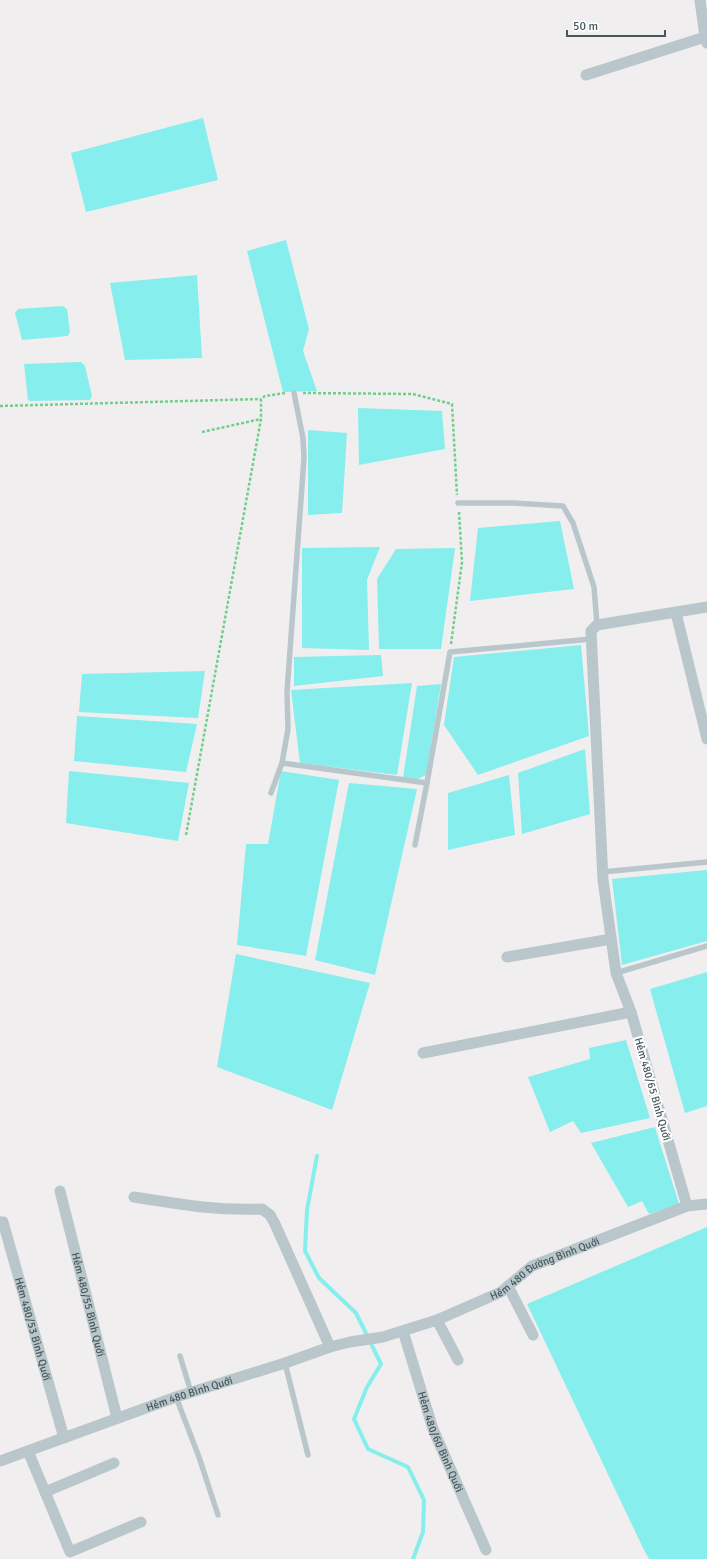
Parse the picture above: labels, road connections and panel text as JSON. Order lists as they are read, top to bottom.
{
  "streets": {
    "street": [
      "Hẻm 480/65 Bình Quới",
      "Hẻm 480 Đường Bình Quới",
      "Hẻm 480/55 Bình Quới",
      "Hẻm 480/53 Bình Quới",
      "Hẻm 480 Bình Quới",
      "Hẻm 480/60 Bình Quới"
    ]
  },
  "crossings": [
    ["Hẻm 480/65 Bình Quới", "Hẻm 480 Đường Bình Quới"],
    ["Hẻm 480 Đường Bình Quới", "Hẻm 480 Bình Quới"],
    ["Hẻm 480 Đường Bình Quới", "Hẻm 480/60 Bình Quới"],
    ["Hẻm 480/55 Bình Quới", "Hẻm 480 Bình Quới"],
    ["Hẻm 480/53 Bình Quới", "Hẻm 480 Bình Quới"]
  ],
  "scale_bar": "50 m"
}
